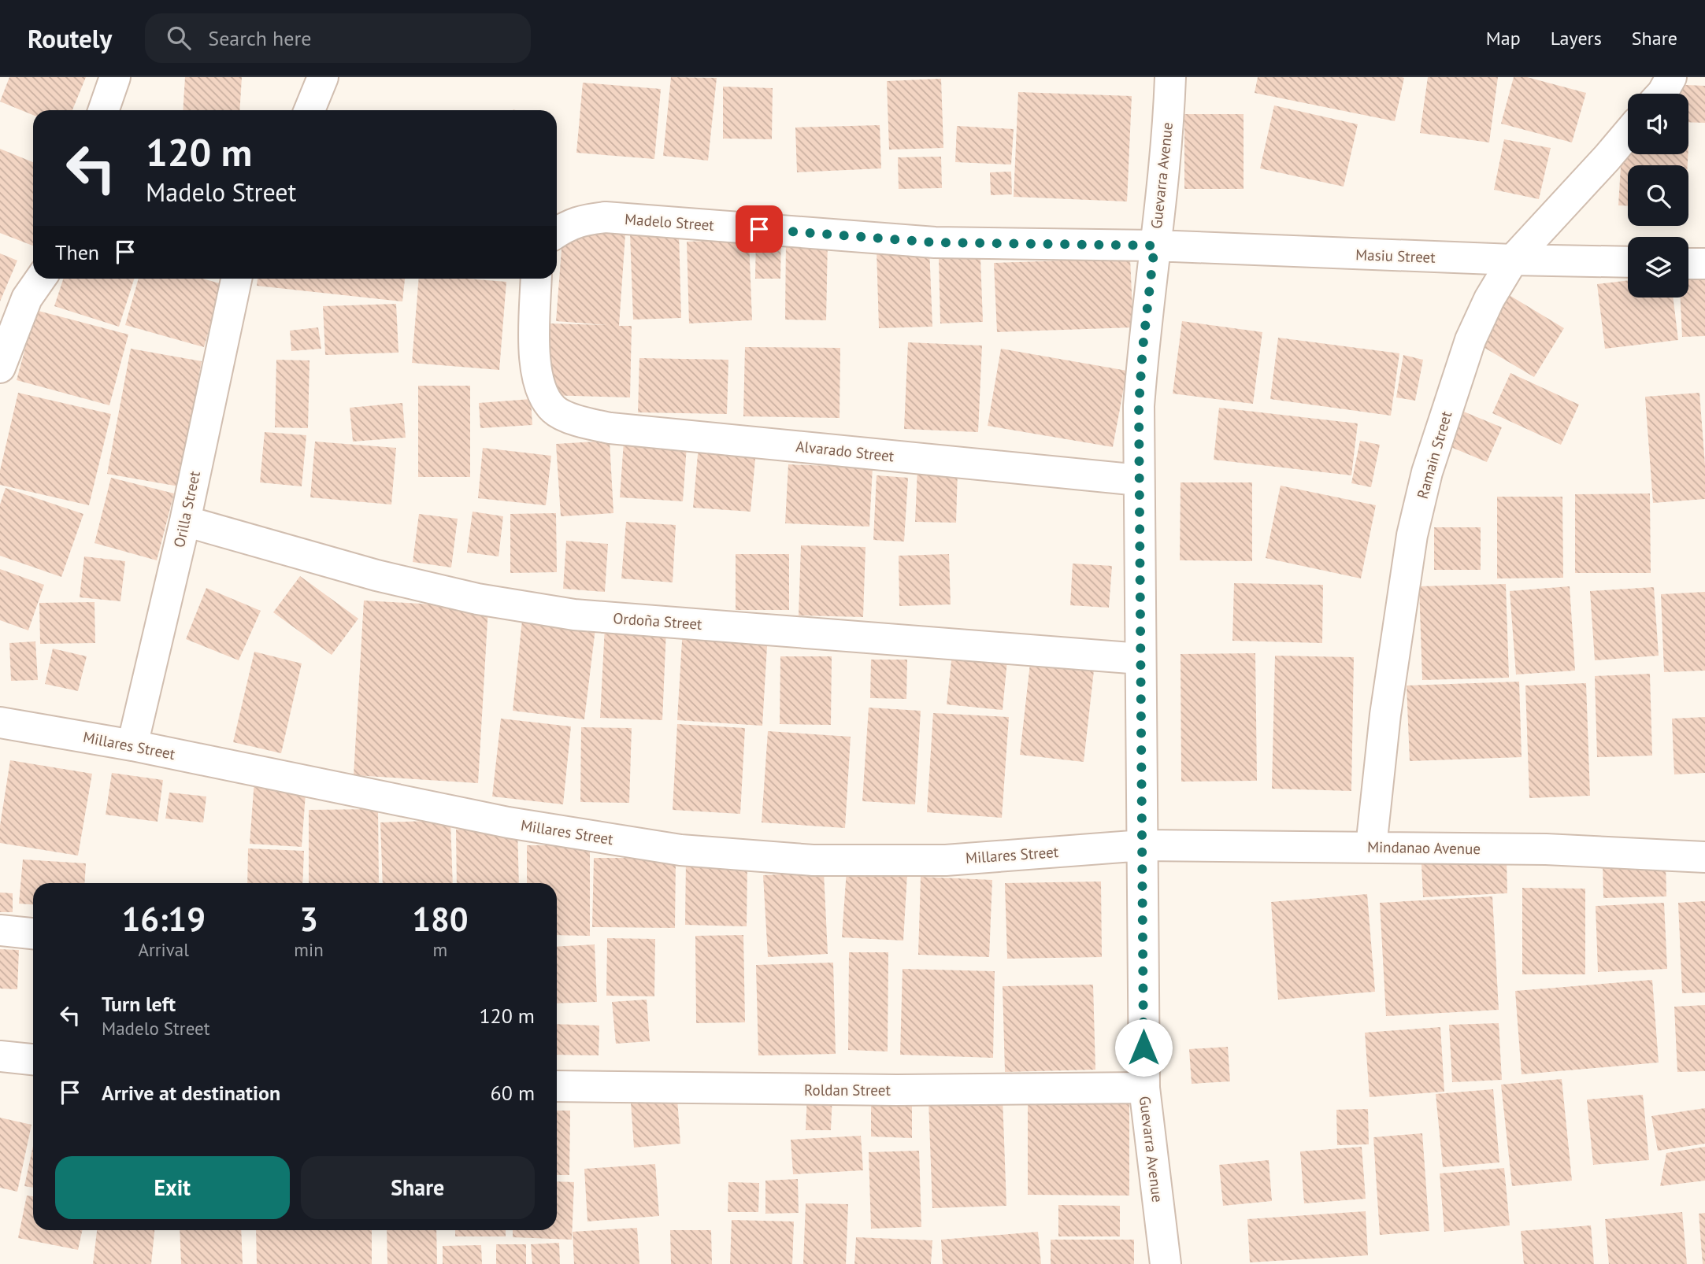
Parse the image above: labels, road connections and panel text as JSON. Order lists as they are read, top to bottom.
{
  "streets": {
    "street": [
      "Guevarra Avenue",
      "Madelo Street",
      "Masiu Street",
      "Alvarado Street",
      "Ramain Street",
      "Orilla Street",
      "Ordoña Street",
      "Millares Street",
      "Mindanao Avenue",
      "Roldan Street"
    ]
  },
  "crossings": [
    ["Guevarra Avenue", "Madelo Street"],
    ["Guevarra Avenue", "Masiu Street"],
    ["Guevarra Avenue", "Alvarado Street"],
    ["Guevarra Avenue", "Ordoña Street"],
    ["Guevarra Avenue", "Millares Street"],
    ["Guevarra Avenue", "Mindanao Avenue"],
    ["Guevarra Avenue", "Roldan Street"],
    ["Madelo Street", "Masiu Street"],
    ["Masiu Street", "Ramain Street"],
    ["Ramain Street", "Mindanao Avenue"],
    ["Orilla Street", "Ordoña Street"],
    ["Orilla Street", "Millares Street"],
    ["Millares Street", "Mindanao Avenue"]
  ],
  "page": {
    "header": "Routely",
    "search": "Search here",
    "nav": ["Map", "Layers", "Share"],
    "turn": ["120 m", "Madelo Street"],
    "then": "Then",
    "eta": [
      "16:19",
      "Arrival",
      "3",
      "min",
      "180",
      "m"
    ],
    "list": [
      {
        "name": "Turn left",
        "note": "Madelo Street",
        "value": "120 m"
      },
      {
        "name": "Arrive at destination",
        "value": "60 m"
      }
    ],
    "buttons": ["Exit", "Share"]
  }
}
